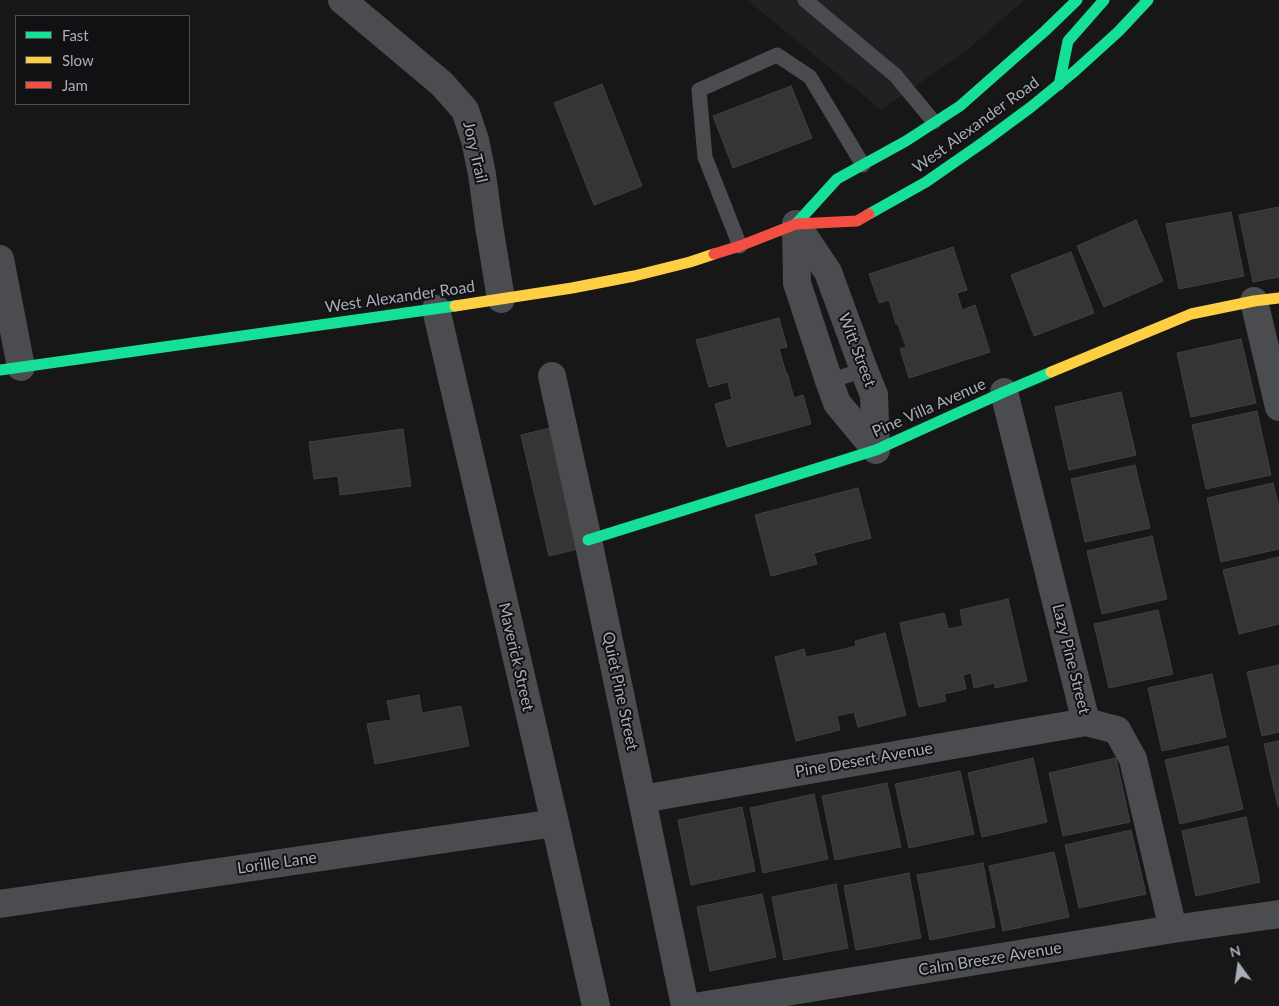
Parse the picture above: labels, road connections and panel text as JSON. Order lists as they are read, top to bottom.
{
  "streets": {
    "main road": ["West Alexander Road", "Pine Villa Avenue"],
    "street": [
      "Jory Trail",
      "Witt Street",
      "Maverick Street",
      "Lazy Pine Street",
      "Quiet Pine Street",
      "Pine Desert Avenue",
      "Lorille Lane",
      "Calm Breeze Avenue"
    ]
  },
  "crossings": [
    ["West Alexander Road", "Jory Trail"],
    ["West Alexander Road", "Witt Street"],
    ["West Alexander Road", "Maverick Street"],
    ["Witt Street", "Pine Villa Avenue"],
    ["Pine Villa Avenue", "Lazy Pine Street"],
    ["Pine Villa Avenue", "Quiet Pine Street"],
    ["Maverick Street", "Lorille Lane"],
    ["Lazy Pine Street", "Pine Desert Avenue"],
    ["Lazy Pine Street", "Calm Breeze Avenue"],
    ["Quiet Pine Street", "Pine Desert Avenue"]
  ],
  "legend": ["Fast", "Slow", "Jam"],
  "north": "top"
}
